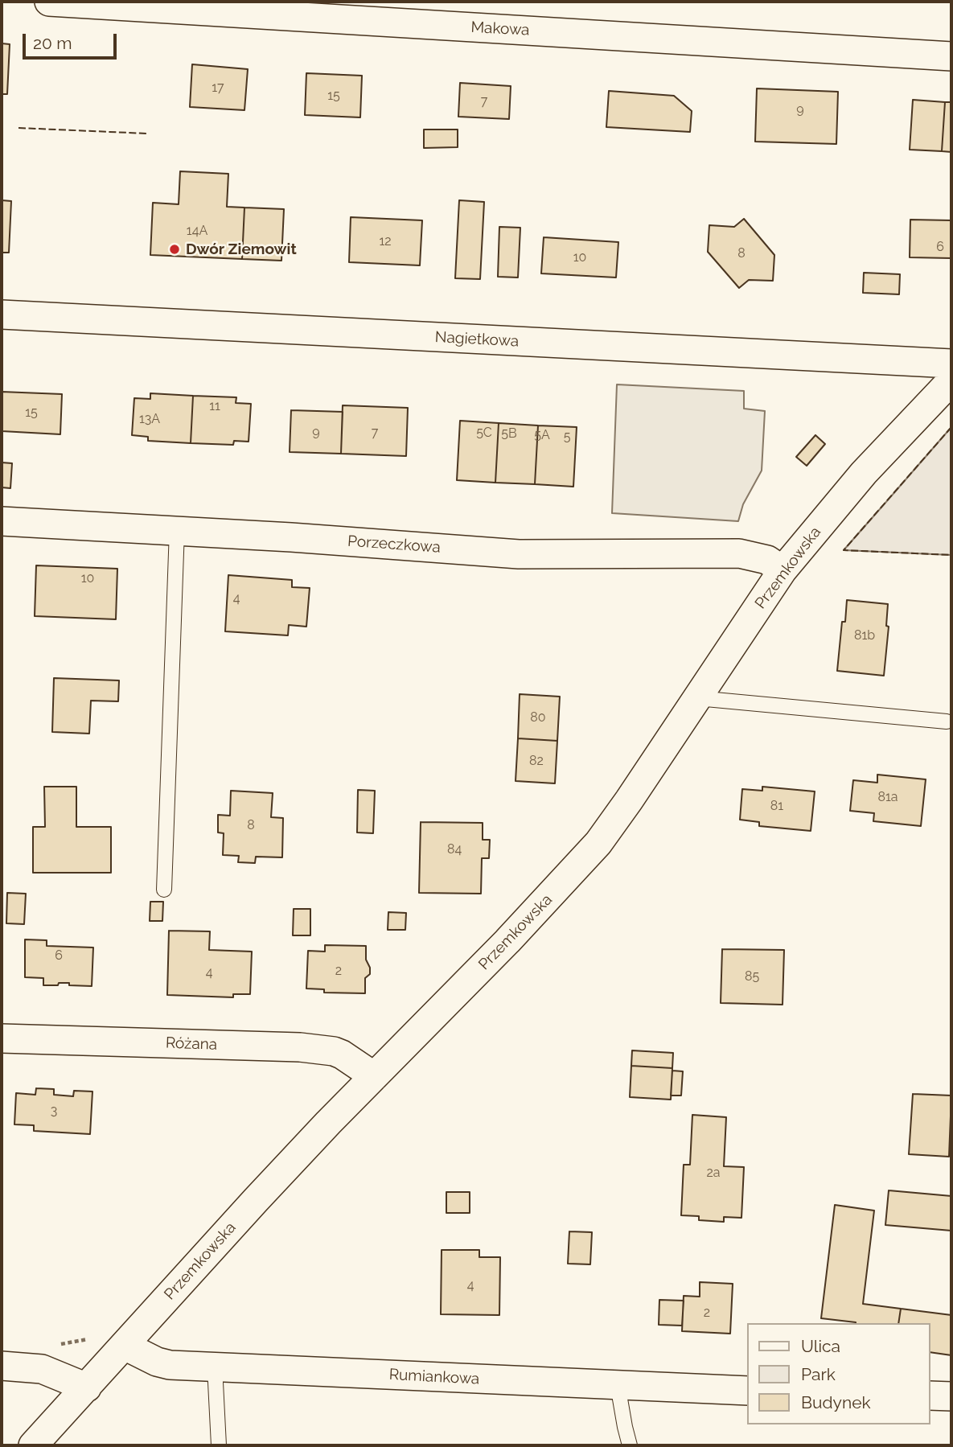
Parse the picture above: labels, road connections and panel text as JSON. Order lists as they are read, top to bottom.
{
  "streets": {
    "street": [
      "Makowa",
      "Nagietkowa",
      "Porzeczkowa",
      "Przemkowska",
      "Różana",
      "Rumiankowa"
    ]
  },
  "crossings": [
    ["Porzeczkowa", "Przemkowska"],
    ["Przemkowska", "Różana"],
    ["Przemkowska", "Rumiankowa"]
  ],
  "places": ["Dwór Ziemowit"],
  "house_numbers": [
    "17",
    "15",
    "7",
    "9",
    "14A",
    "12",
    "6",
    "8",
    "10",
    "11",
    "15",
    "13A",
    "9",
    "7",
    "5C",
    "5B",
    "5A",
    "5",
    "10",
    "4",
    "81b",
    "80",
    "82",
    "81a",
    "81",
    "8",
    "84",
    "6",
    "2",
    "4",
    "85",
    "3",
    "2a",
    "4",
    "2"
  ],
  "legend": ["Ulica", "Park", "Budynek"],
  "scale_bar": "20 m"
}
